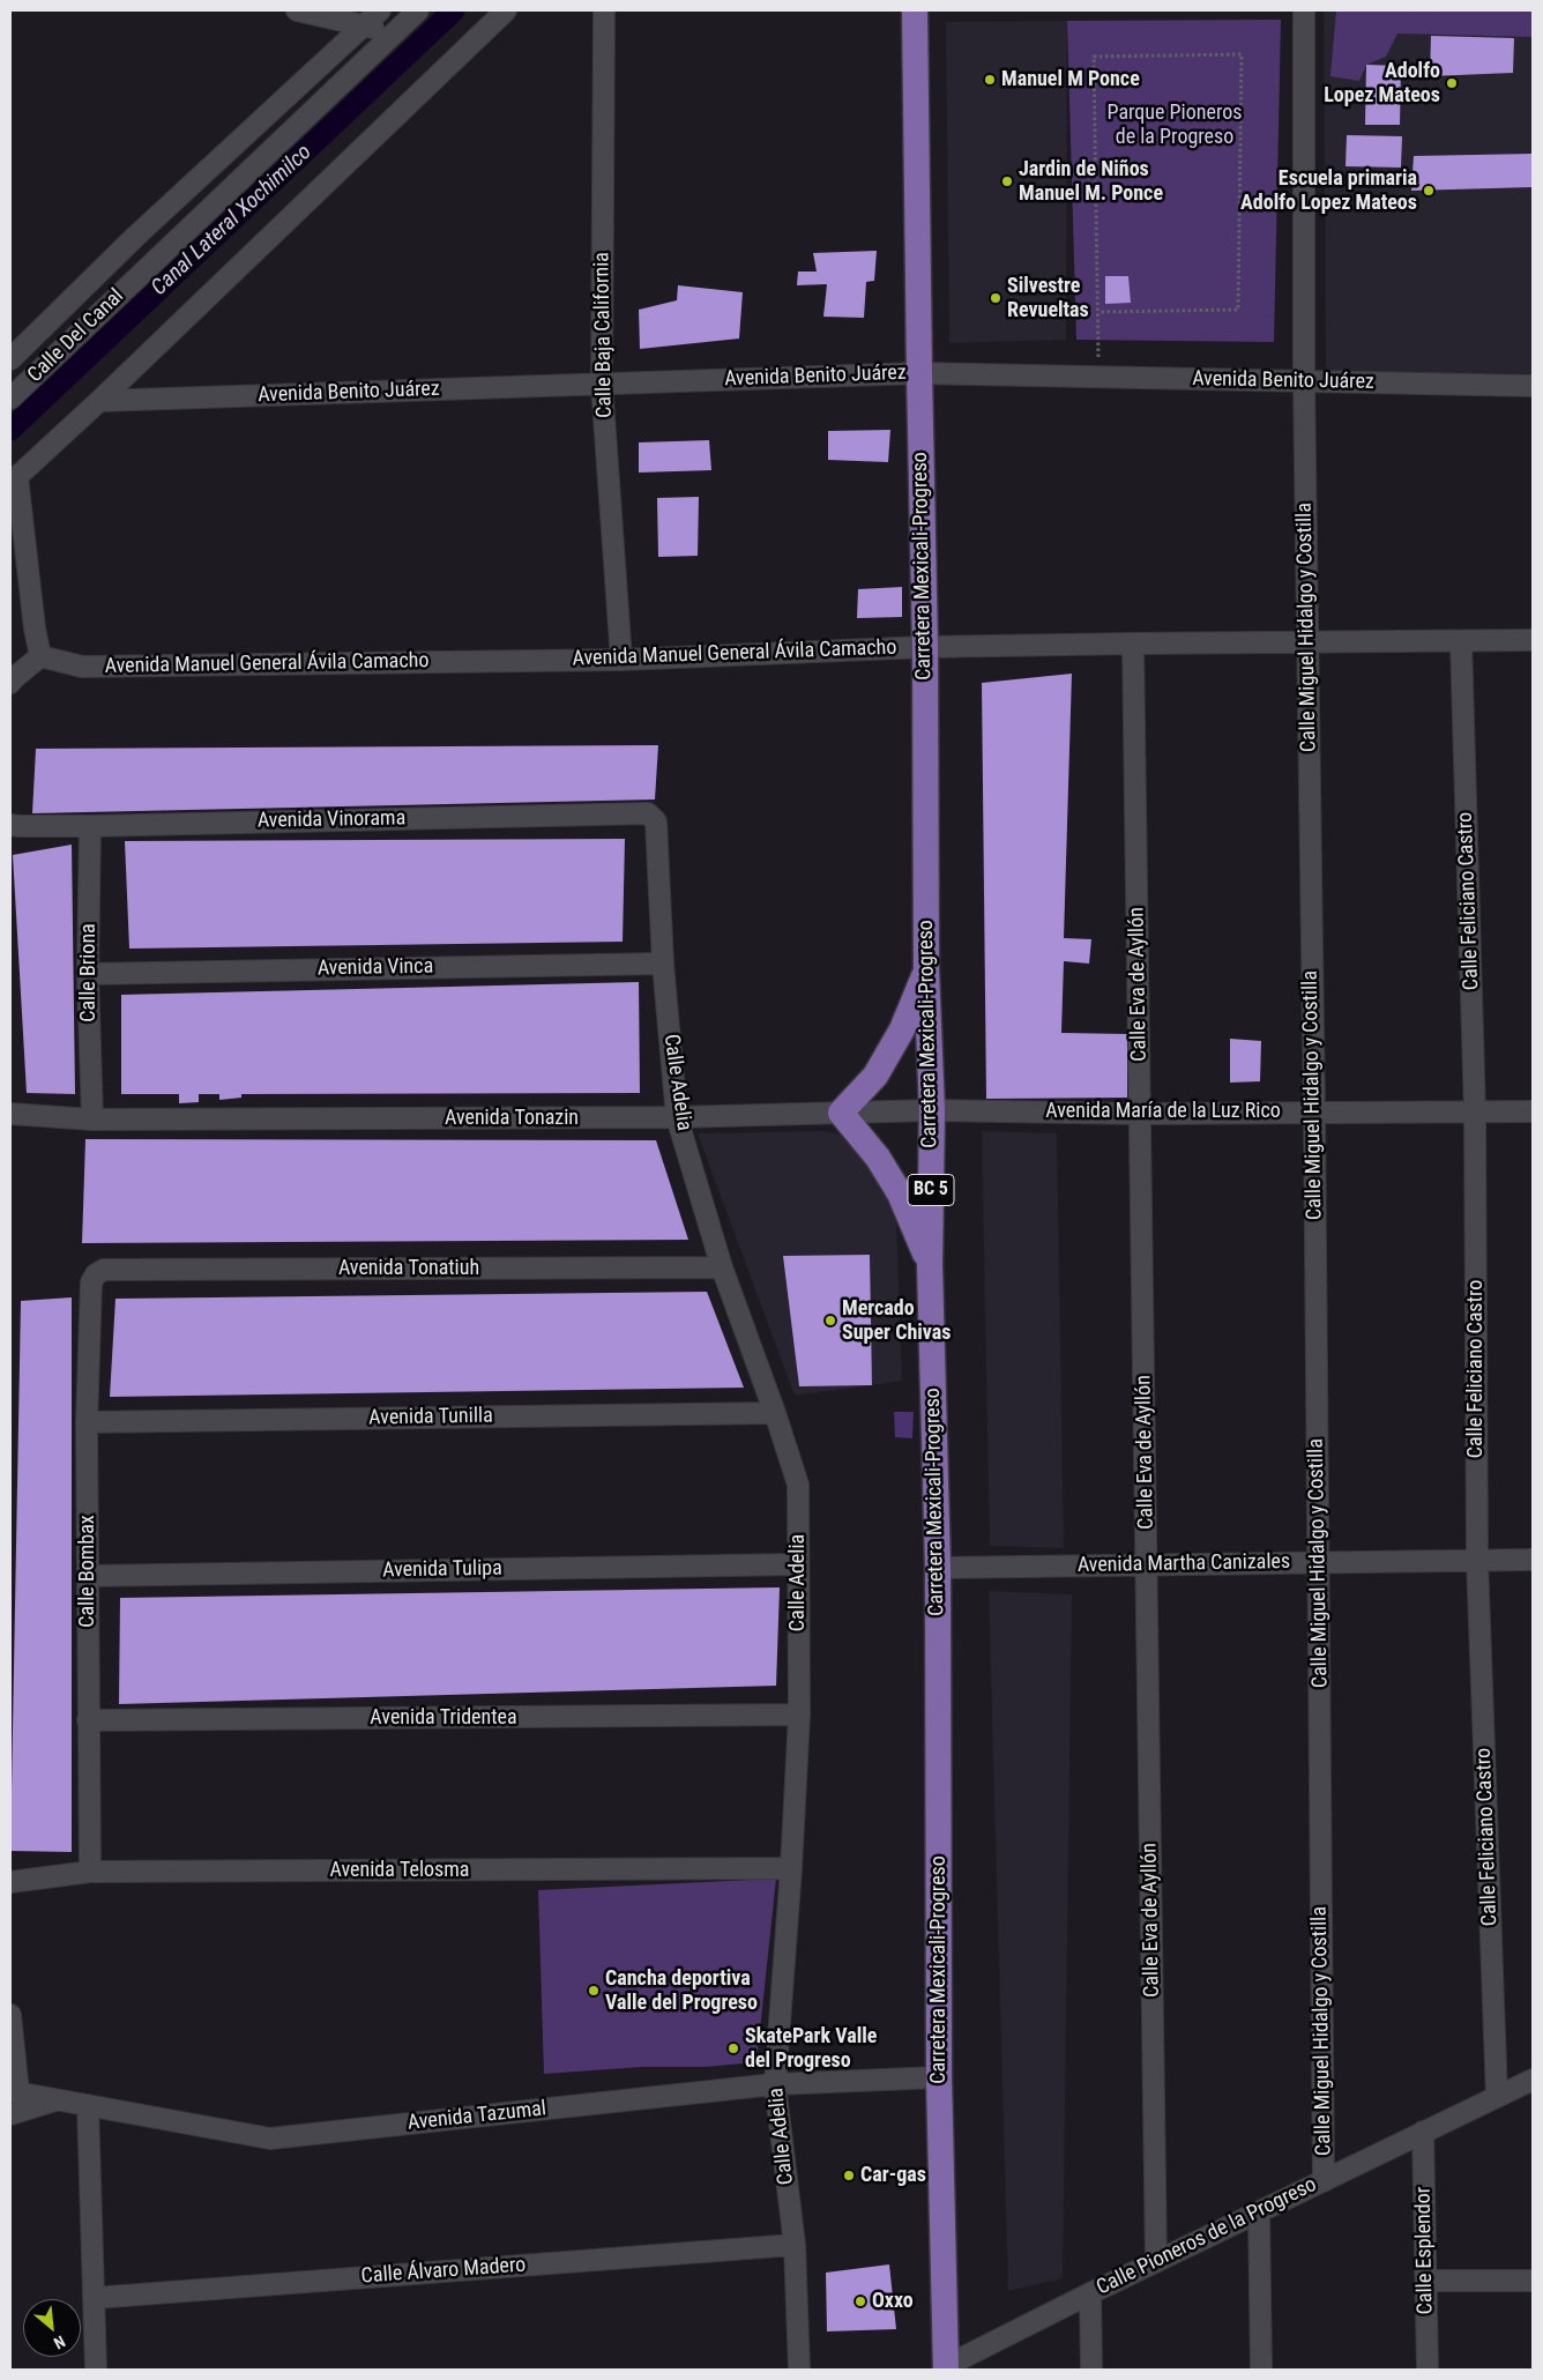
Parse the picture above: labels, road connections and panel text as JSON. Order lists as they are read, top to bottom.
{
  "streets": {
    "main road": ["Carretera Mexicali-Progreso", "BC 5"],
    "street": [
      "Calle Baja California",
      "Calle Del Canal",
      "Avenida Benito Juárez",
      "Calle Miguel Hidalgo y Costilla",
      "Avenida Manuel General Ávila Camacho",
      "Avenida Vinorama",
      "Calle Feliciano Castro",
      "Avenida Vinca",
      "Calle Briona",
      "Calle Eva de Ayllón",
      "Calle Adelia",
      "Avenida María de la Luz Rico",
      "Avenida Tonazin",
      "Avenida Tonatiuh",
      "Avenida Tunilla",
      "Avenida Martha Canizales",
      "Avenida Tulipa",
      "Calle Bombax",
      "Avenida Tridentea",
      "Avenida Telosma",
      "Avenida Tazumal",
      "Calle Pioneros de la Progreso",
      "Calle Esplendor",
      "Calle Álvaro Madero"
    ]
  },
  "crossings": [
    ["Calle Baja California", "Avenida Benito Juárez"],
    ["Calle Baja California", "Avenida Manuel General Ávila Camacho"],
    ["Avenida Benito Juárez", "Carretera Mexicali-Progreso"],
    ["Avenida Benito Juárez", "Calle Miguel Hidalgo y Costilla"],
    ["Carretera Mexicali-Progreso", "Avenida Manuel General Ávila Camacho"],
    ["Carretera Mexicali-Progreso", "Avenida María de la Luz Rico"],
    ["Carretera Mexicali-Progreso", "Avenida Tonazin"],
    ["Carretera Mexicali-Progreso", "Avenida Martha Canizales"],
    ["Carretera Mexicali-Progreso", "Avenida Tazumal"],
    ["Carretera Mexicali-Progreso", "Calle Pioneros de la Progreso"],
    ["Calle Miguel Hidalgo y Costilla", "Avenida Manuel General Ávila Camacho"],
    ["Calle Miguel Hidalgo y Costilla", "Avenida María de la Luz Rico"],
    ["Calle Miguel Hidalgo y Costilla", "Avenida Martha Canizales"],
    ["Calle Miguel Hidalgo y Costilla", "Calle Pioneros de la Progreso"],
    ["Avenida Manuel General Ávila Camacho", "Calle Feliciano Castro"],
    ["Avenida Manuel General Ávila Camacho", "Calle Eva de Ayllón"],
    ["Avenida Vinorama", "Calle Briona"],
    ["Avenida Vinorama", "Calle Adelia"],
    ["Calle Feliciano Castro", "Avenida María de la Luz Rico"],
    ["Calle Feliciano Castro", "Avenida Martha Canizales"],
    ["Calle Feliciano Castro", "Calle Pioneros de la Progreso"],
    ["Avenida Vinca", "Calle Briona"],
    ["Avenida Vinca", "Calle Adelia"],
    ["Calle Briona", "Avenida Tonazin"],
    ["Calle Eva de Ayllón", "Avenida María de la Luz Rico"],
    ["Calle Eva de Ayllón", "Avenida Martha Canizales"],
    ["Calle Eva de Ayllón", "Calle Pioneros de la Progreso"],
    ["Calle Adelia", "Avenida Tonazin"],
    ["Calle Adelia", "Avenida Tonatiuh"],
    ["Calle Adelia", "Avenida Tunilla"],
    ["Calle Adelia", "Avenida Tulipa"],
    ["Calle Adelia", "Avenida Tridentea"],
    ["Calle Adelia", "Avenida Telosma"],
    ["Calle Adelia", "Avenida Tazumal"],
    ["Calle Adelia", "Calle Álvaro Madero"],
    ["Avenida María de la Luz Rico", "Avenida Tonazin"],
    ["Avenida Tonatiuh", "Calle Bombax"],
    ["Avenida Tunilla", "Calle Bombax"],
    ["Avenida Tulipa", "Calle Bombax"],
    ["Calle Bombax", "Avenida Tridentea"],
    ["Calle Bombax", "Avenida Telosma"],
    ["Calle Pioneros de la Progreso", "Calle Esplendor"]
  ],
  "water": ["Canal Lateral Xochimilco"],
  "parks": ["Parque Pioneros de la Progreso"],
  "places": [
    "Manuel M Ponce",
    "Adolfo Lopez Mateos",
    "Jardin de Niños Manuel M. Ponce",
    "Escuela primaria Adolfo Lopez Mateos",
    "Silvestre Revueltas",
    "Mercado Super Chivas",
    "Cancha deportiva Valle del Progreso",
    "SkatePark Valle del Progreso",
    "Car-gas",
    "Oxxo"
  ],
  "north": "bottom right"
}
